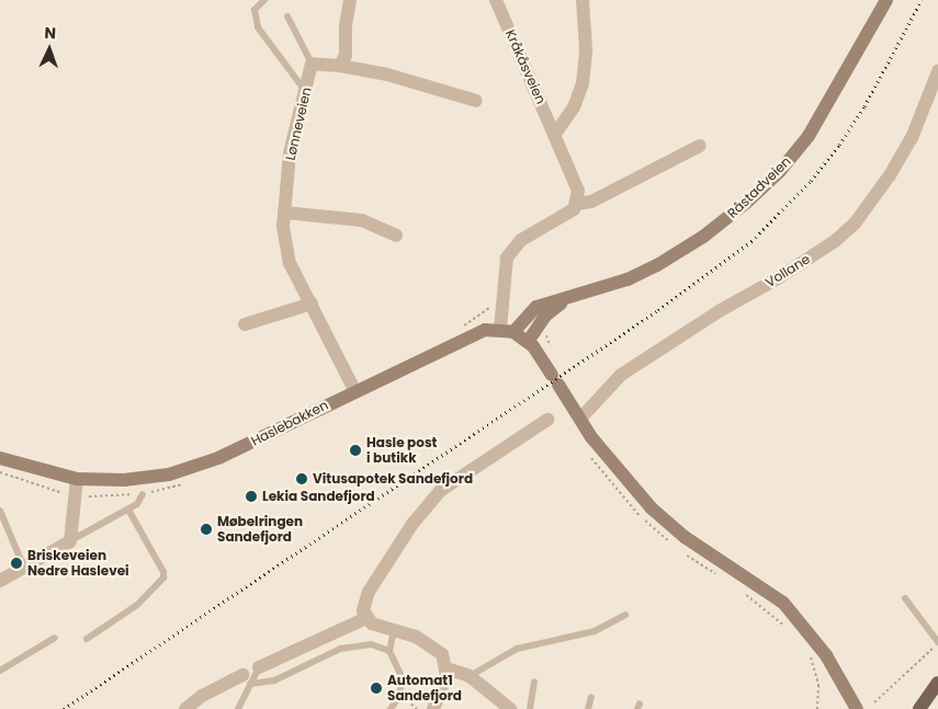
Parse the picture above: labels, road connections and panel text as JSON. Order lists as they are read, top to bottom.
{
  "streets": {
    "main road": ["Råstadveien", "Haslebakken"],
    "street": ["Kråkåsveien", "Lønneveien", "Vollane"]
  },
  "crossings": [
    ["Lønneveien", "Haslebakken"],
    ["Råstadveien", "Haslebakken"]
  ],
  "places": [
    "Hasle post i butikk",
    "Vitusapotek Sandefjord",
    "Lekia Sandefjord",
    "Møbelringen Sandefjord",
    "Briskeveien Nedre Haslevei",
    "Automat1 Sandefjord"
  ],
  "north": "top"
}
